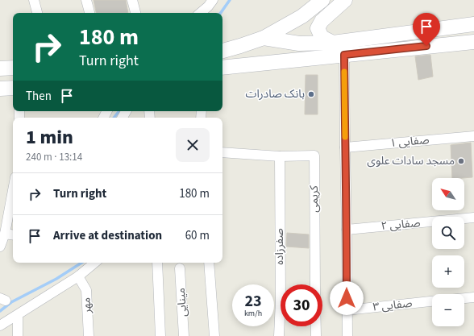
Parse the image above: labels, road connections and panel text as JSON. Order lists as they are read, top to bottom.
{
  "streets": {
    "street": [
      "صفایی ۱",
      "کریمی",
      "صفایی ۲",
      "صفرزاده",
      "مینایی",
      "مهر",
      "صفایی ۳"
    ]
  },
  "crossings": [
    ["کریمی", "صفرزاده"]
  ],
  "places": ["بانک صادرات", "مسجد سادات علوی"],
  "north": "top left",
  "page": {
    "turn": ["180 m", "Turn right"],
    "then": "Then",
    "heading": ["1 min", "240 m · 13:14"],
    "list": [
      {
        "name": "Turn right",
        "value": "180 m"
      },
      {
        "name": "Arrive at destination",
        "value": "60 m"
      }
    ],
    "map_buttons": ["+", "−"],
    "speed": "23 km/h",
    "limit": "30"
  }
}
